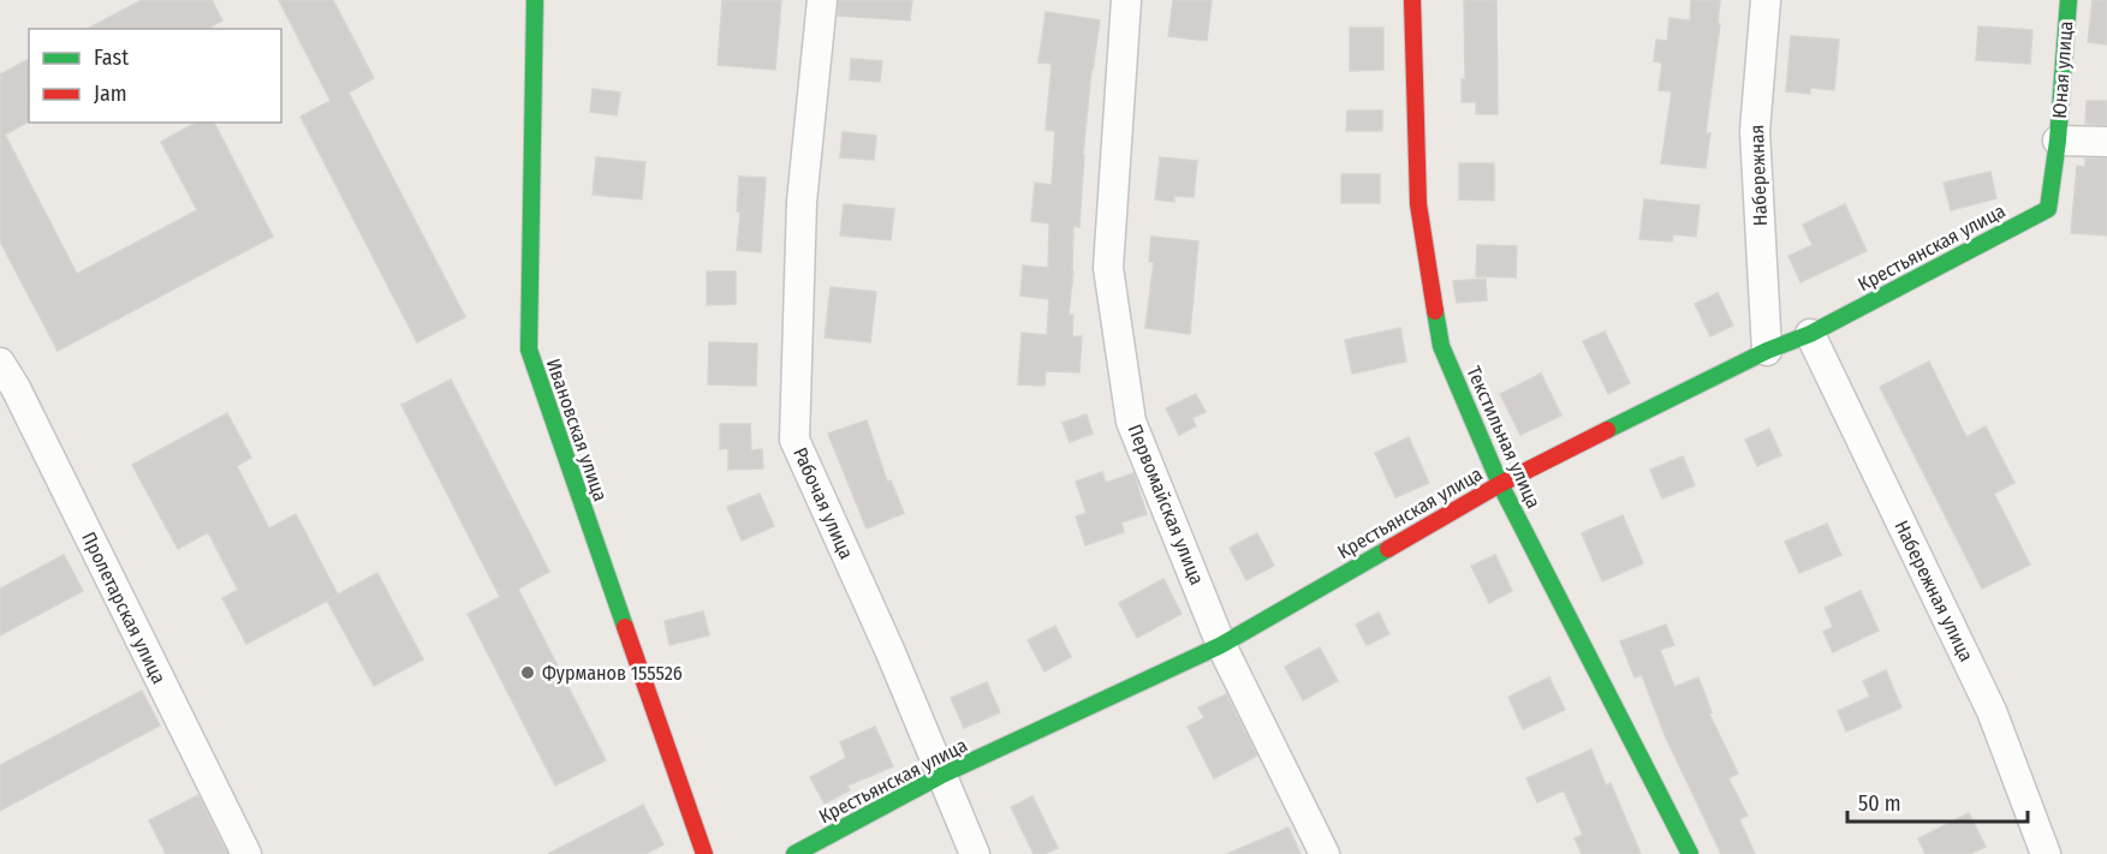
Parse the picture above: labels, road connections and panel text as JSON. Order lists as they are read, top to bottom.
{
  "streets": {
    "street": [
      "Юная улица",
      "Набережная",
      "Крестьянская улица",
      "Ивановская улица",
      "Текстильная улица",
      "Рабочая улица",
      "Первомайская улица",
      "Набережная улица",
      "Пролетарская улица"
    ]
  },
  "crossings": [
    ["Юная улица", "Крестьянская улица"],
    ["Набережная", "Крестьянская улица"],
    ["Крестьянская улица", "Текстильная улица"],
    ["Крестьянская улица", "Рабочая улица"],
    ["Крестьянская улица", "Первомайская улица"],
    ["Крестьянская улица", "Набережная улица"]
  ],
  "places": ["Фурманов 155526"],
  "legend": ["Fast", "Jam"],
  "scale_bar": "50 m"
}
